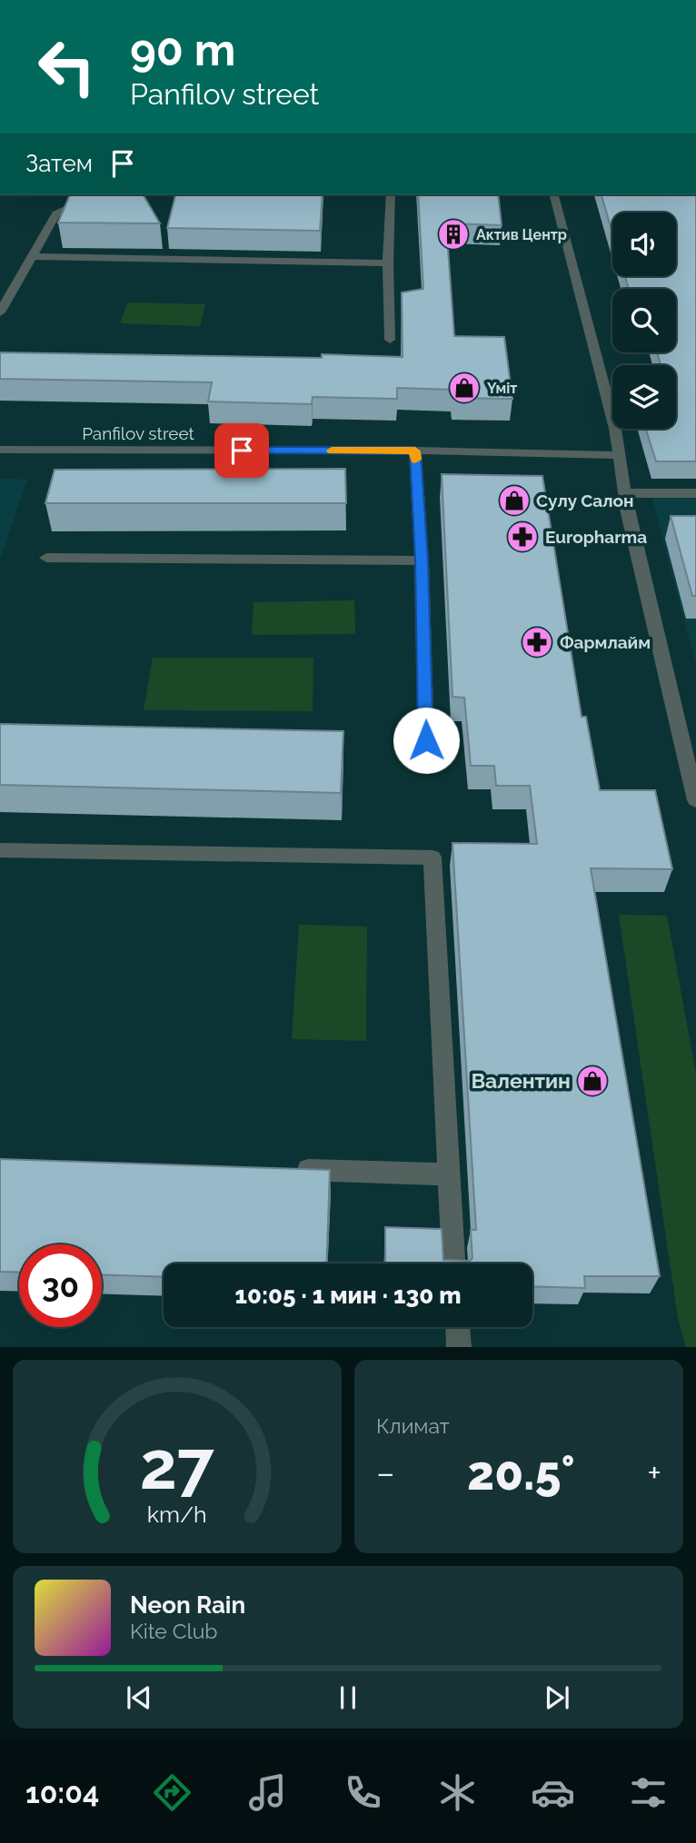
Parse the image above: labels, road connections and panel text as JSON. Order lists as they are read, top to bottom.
{
  "streets": {
    "street": ["Panfilov street"]
  },
  "places": {
    "building": ["Актив Центр"],
    "shop": ["Үміт", "Сулу Салон", "Валентин"],
    "pharmacy": ["Europharma", "Фармлайм"]
  },
  "page": {
    "turn": ["90 m", "Panfilov street"],
    "then": "Затем",
    "limit": "30",
    "trip": "10:05 · 1 мин · 130 m",
    "tile": "Климат",
    "heat": ["−", "20.5°", "+"],
    "song": ["Neon Rain", "Kite Club"],
    "tabs": "10:04",
    "gauge": ["27", "km/h"]
  }
}
